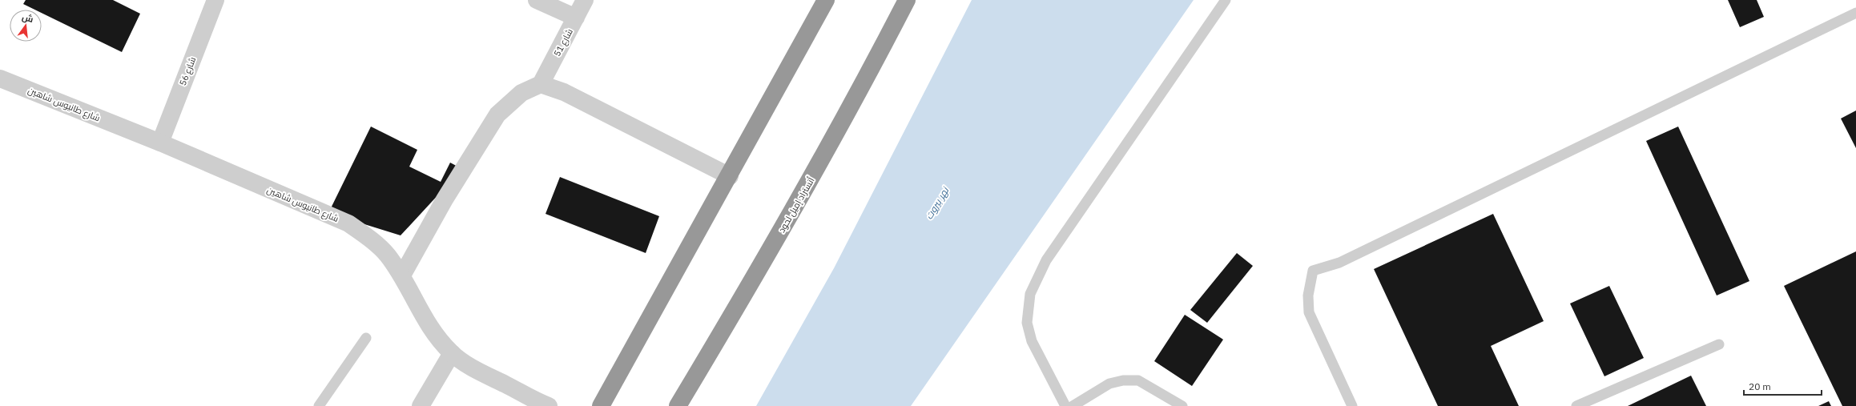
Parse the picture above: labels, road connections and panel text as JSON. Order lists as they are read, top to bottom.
{
  "streets": {
    "highway": ["أتستراد إميل لحود"],
    "street": ["شارع 51", "شارع 56", "شارع طانيوس شاهين"]
  },
  "crossings": [
    ["شارع 56", "شارع طانيوس شاهين"]
  ],
  "water": ["نهر بيروت"],
  "scale_bar": "20 m",
  "north": "top"
}
